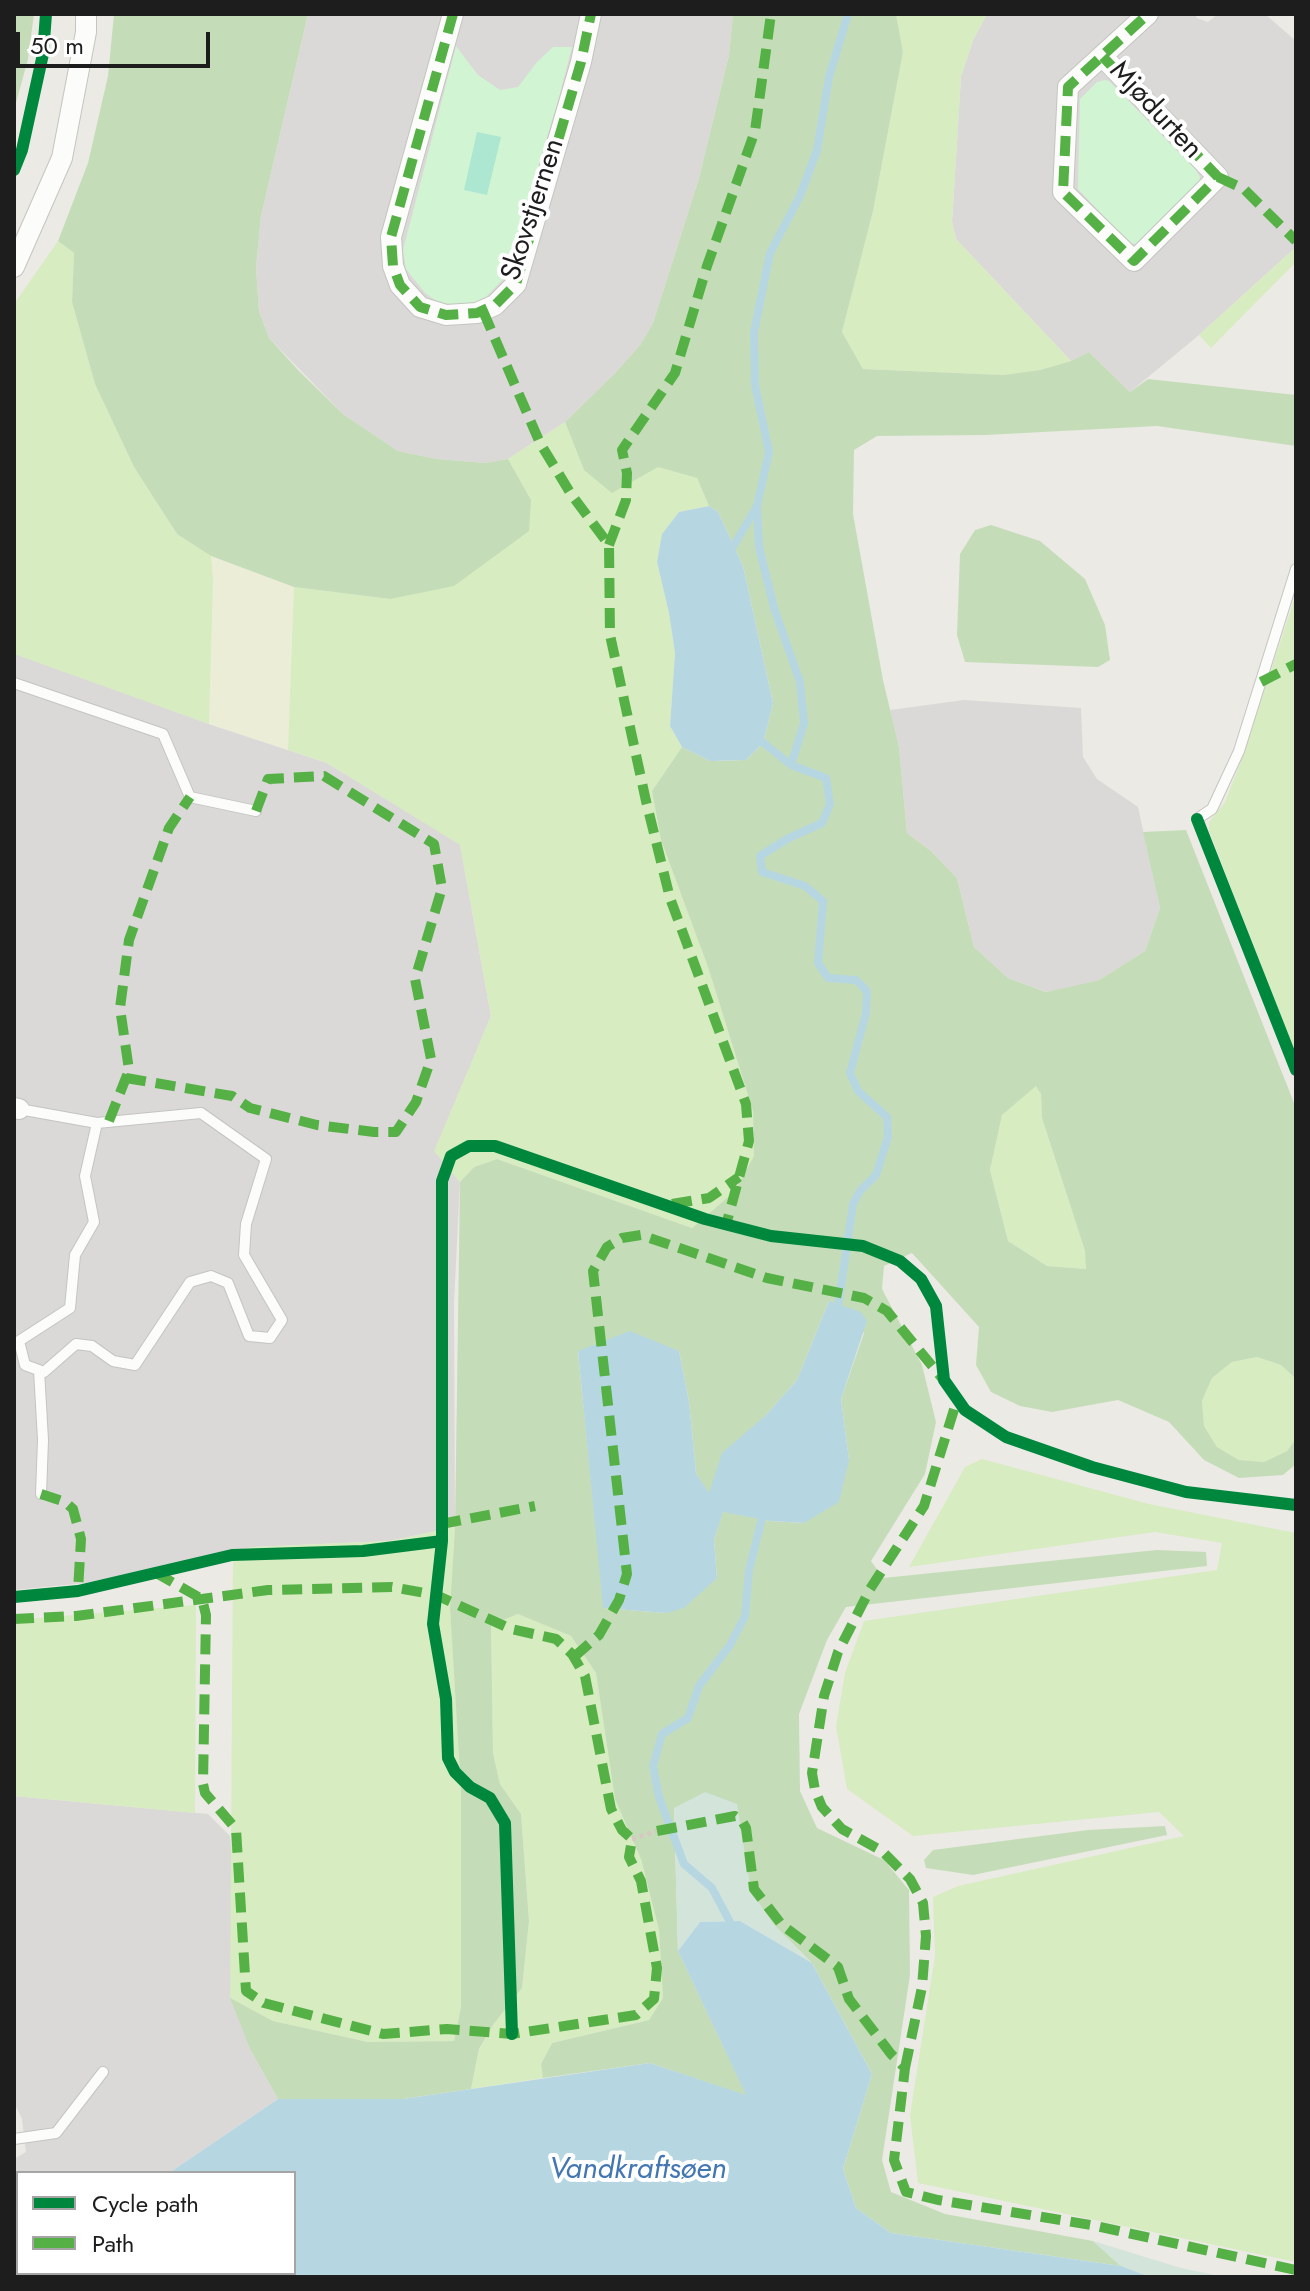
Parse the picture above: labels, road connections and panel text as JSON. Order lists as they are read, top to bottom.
{
  "streets": {
    "street": ["Mjødurten", "Skovstjernen"]
  },
  "water": ["Vandkraftsøen"],
  "legend": ["Cycle path", "Path"],
  "scale_bar": "50 m"
}
